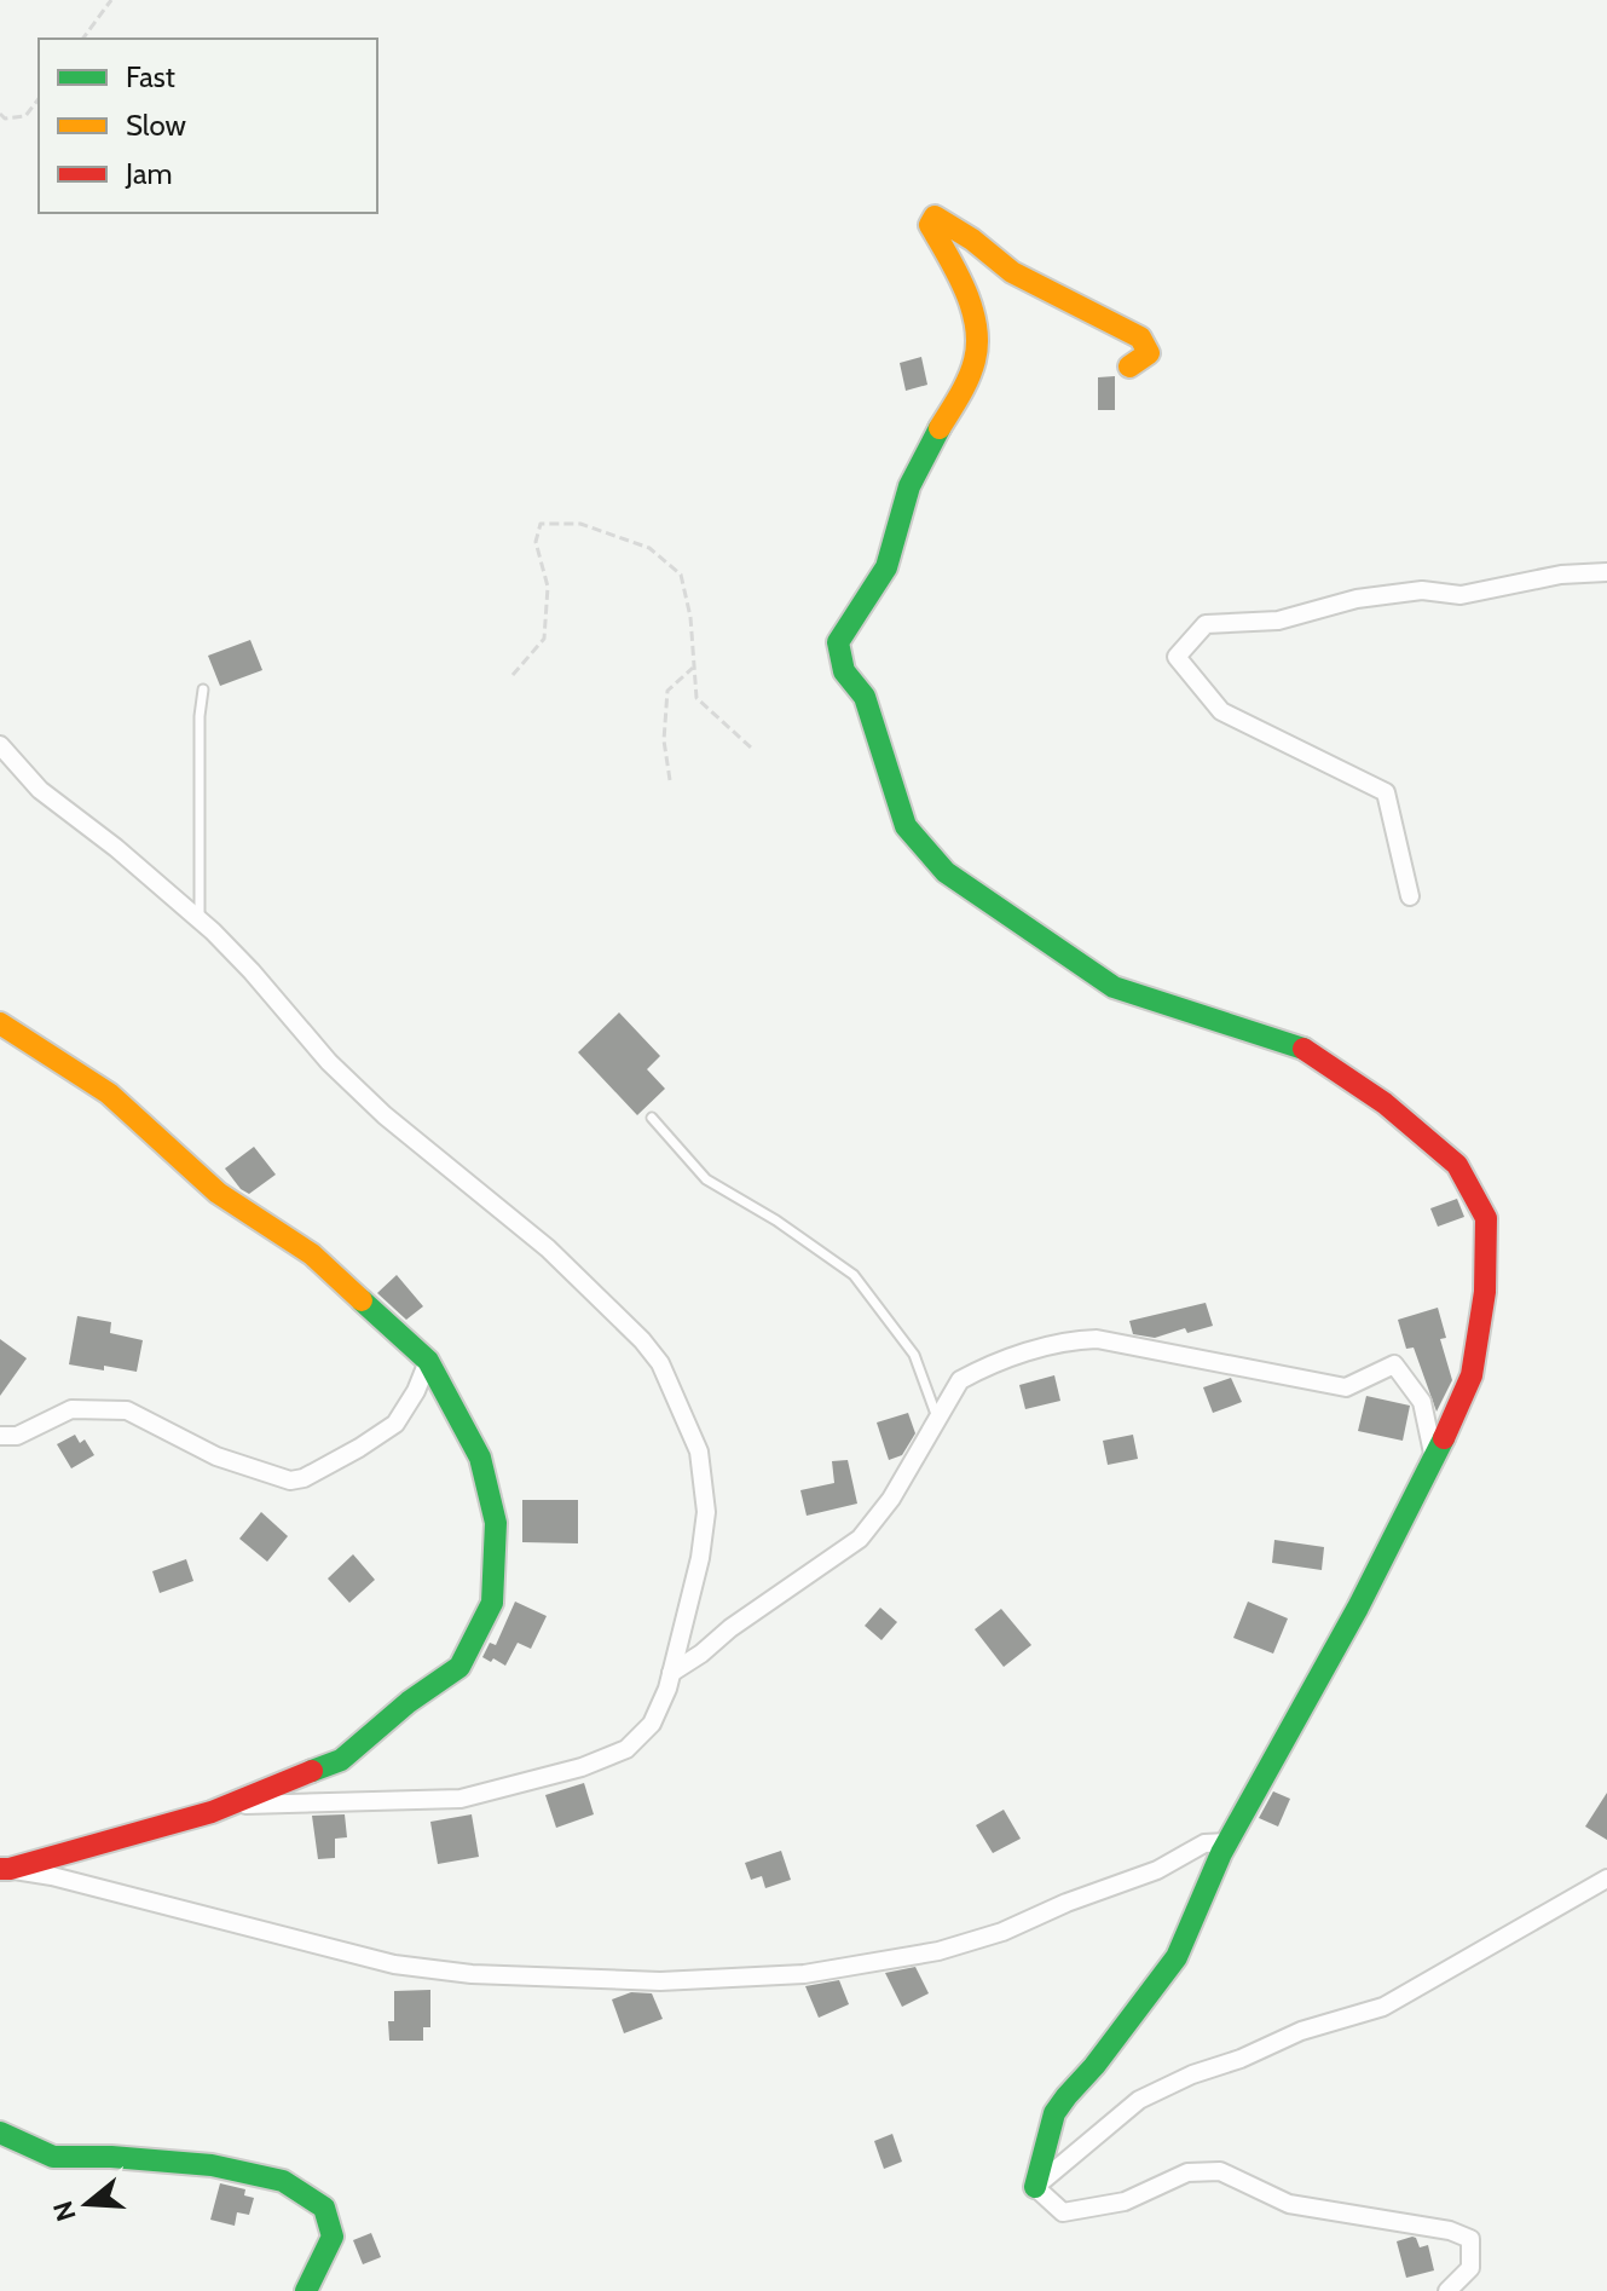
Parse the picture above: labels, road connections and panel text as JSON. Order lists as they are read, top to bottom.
{
  "legend": ["Fast", "Slow", "Jam"],
  "north": "left"
}
